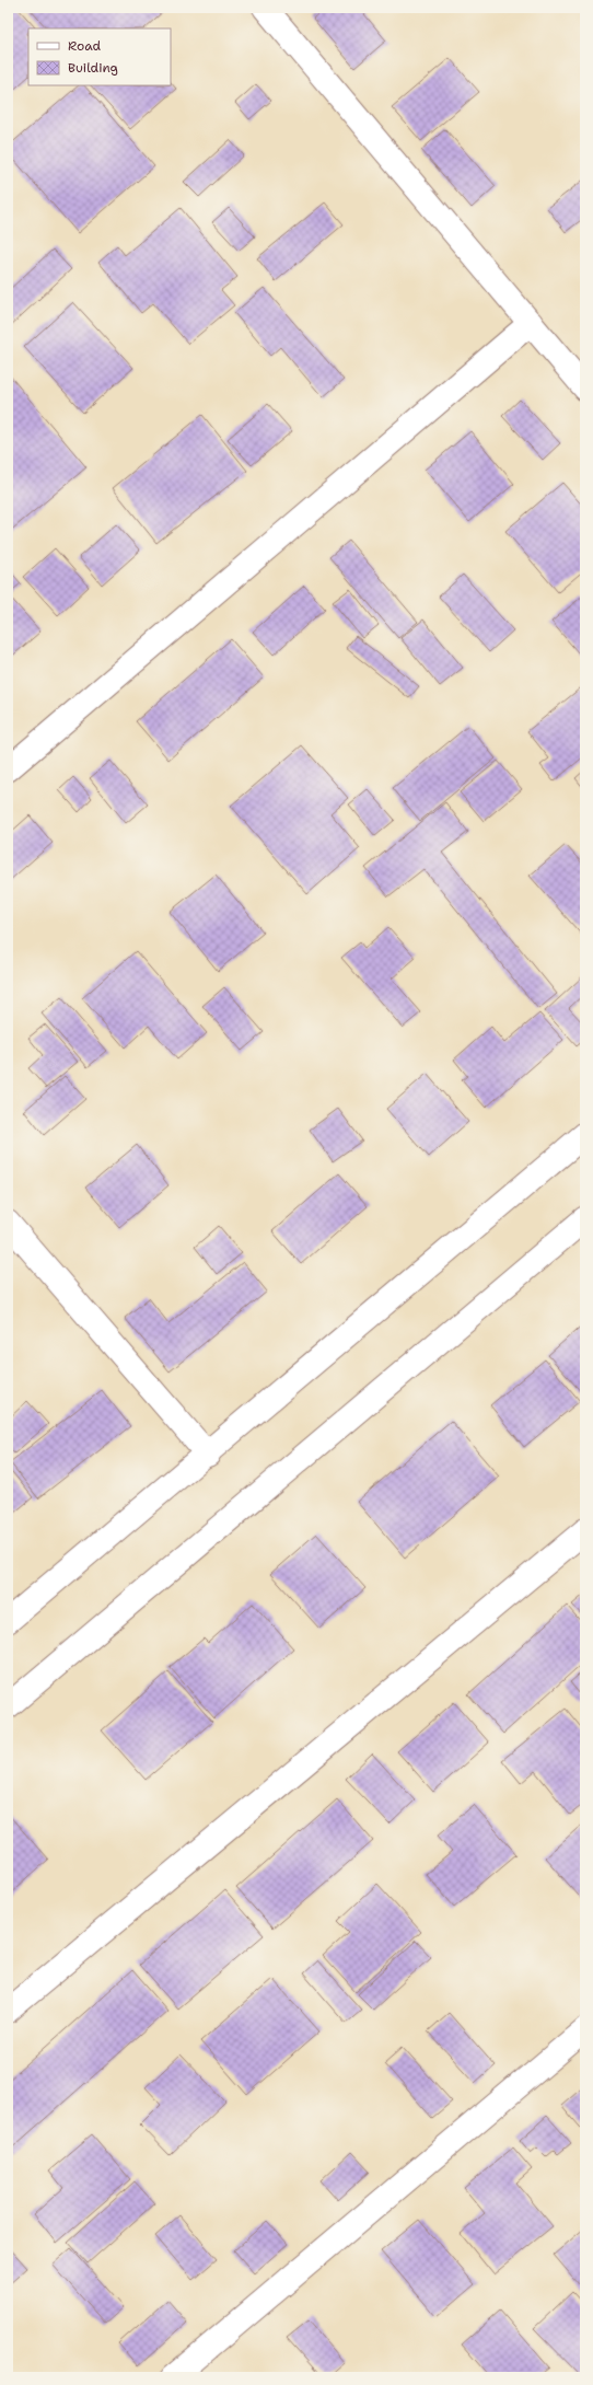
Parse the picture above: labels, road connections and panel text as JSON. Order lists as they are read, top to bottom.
{
  "legend": ["Road", "Building"]
}
